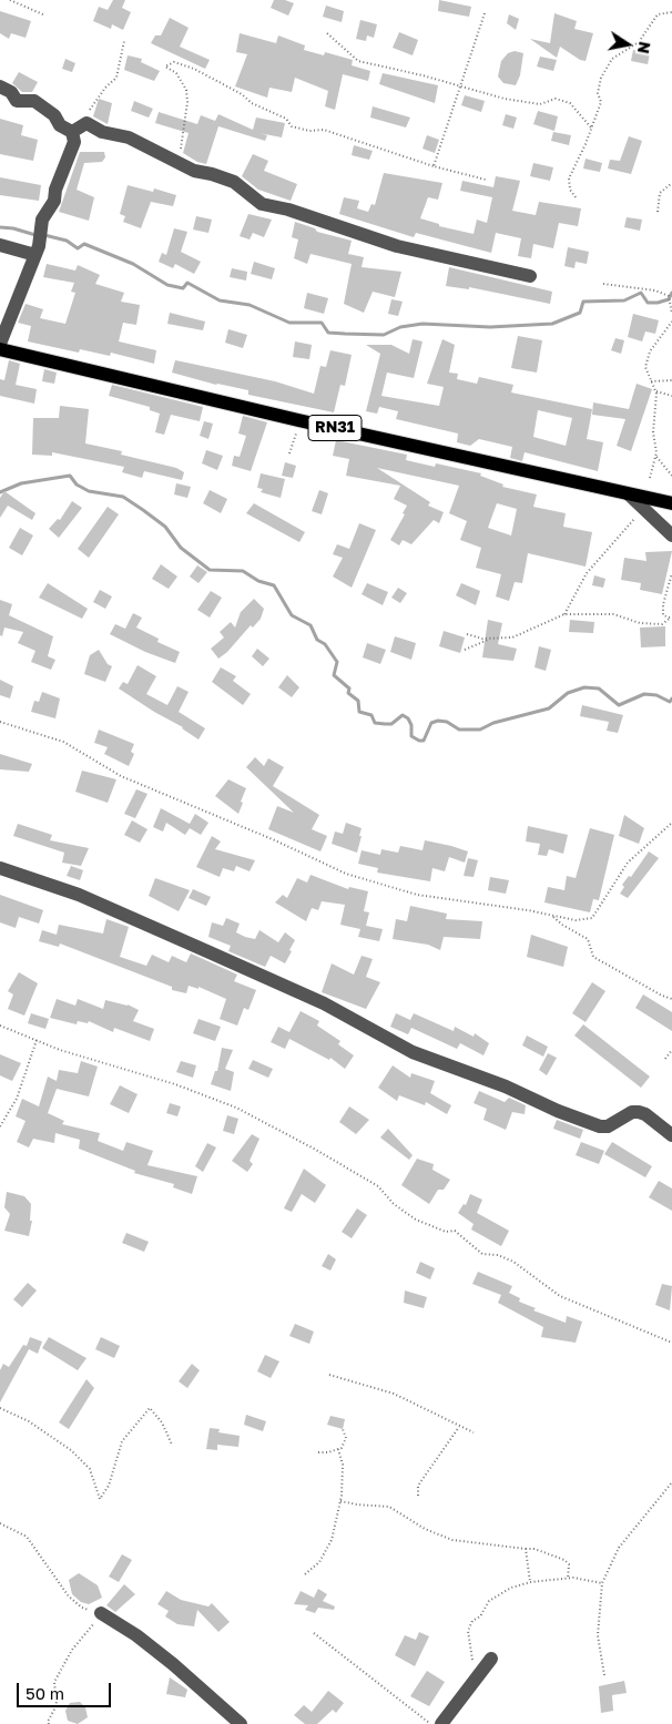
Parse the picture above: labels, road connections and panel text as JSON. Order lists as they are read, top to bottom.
{
  "streets": {
    "main road": ["RN31"]
  },
  "scale_bar": "50 m",
  "north": "right"
}
